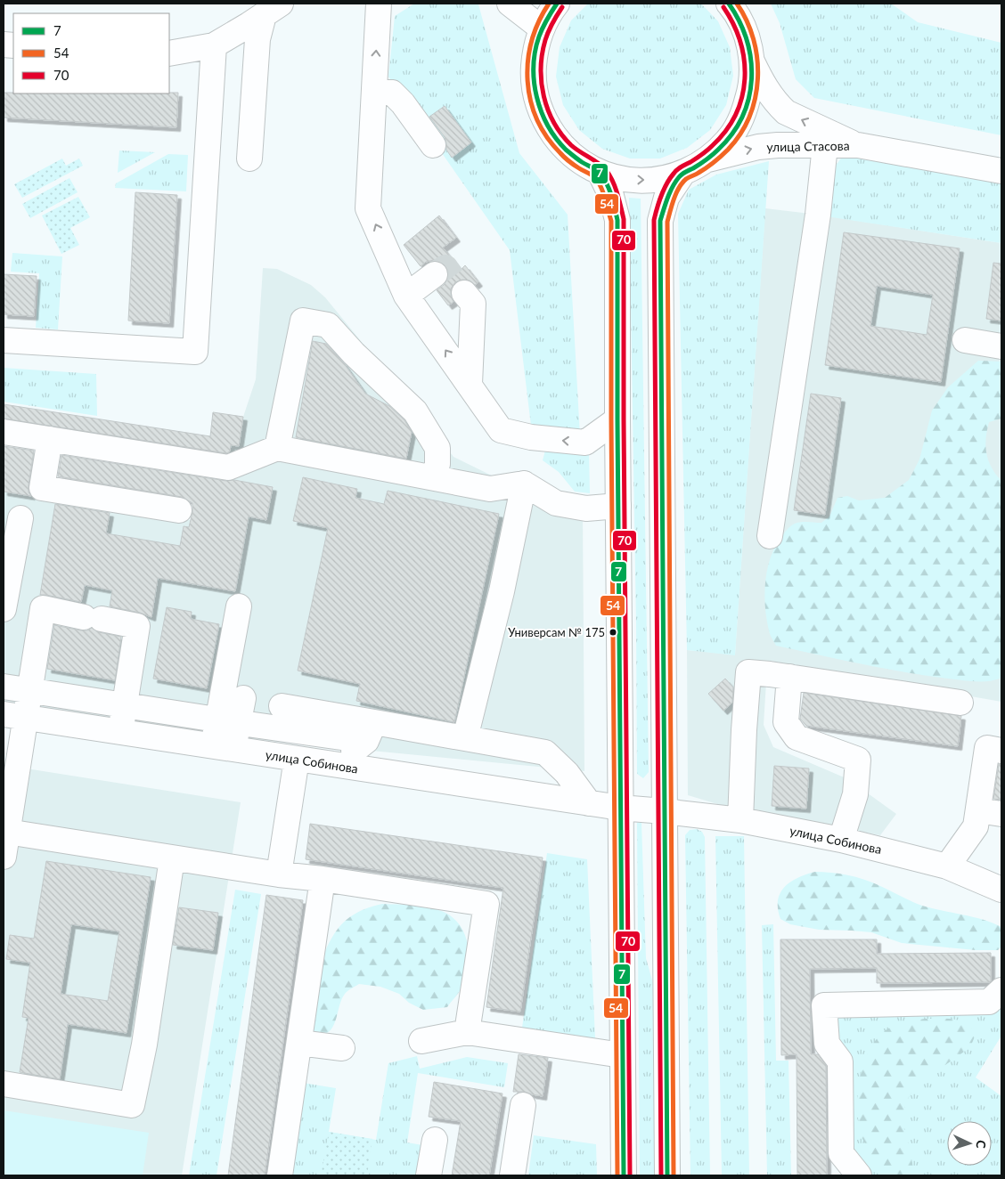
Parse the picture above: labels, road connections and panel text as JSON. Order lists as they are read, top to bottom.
{
  "streets": {
    "main road": ["улица Стасова", "улица Собинова"]
  },
  "places": ["Универсам № 175"],
  "lines": ["transit line 7", "transit line 54", "transit line 70"],
  "legend": ["7", "54", "70"],
  "north": "right"
}
